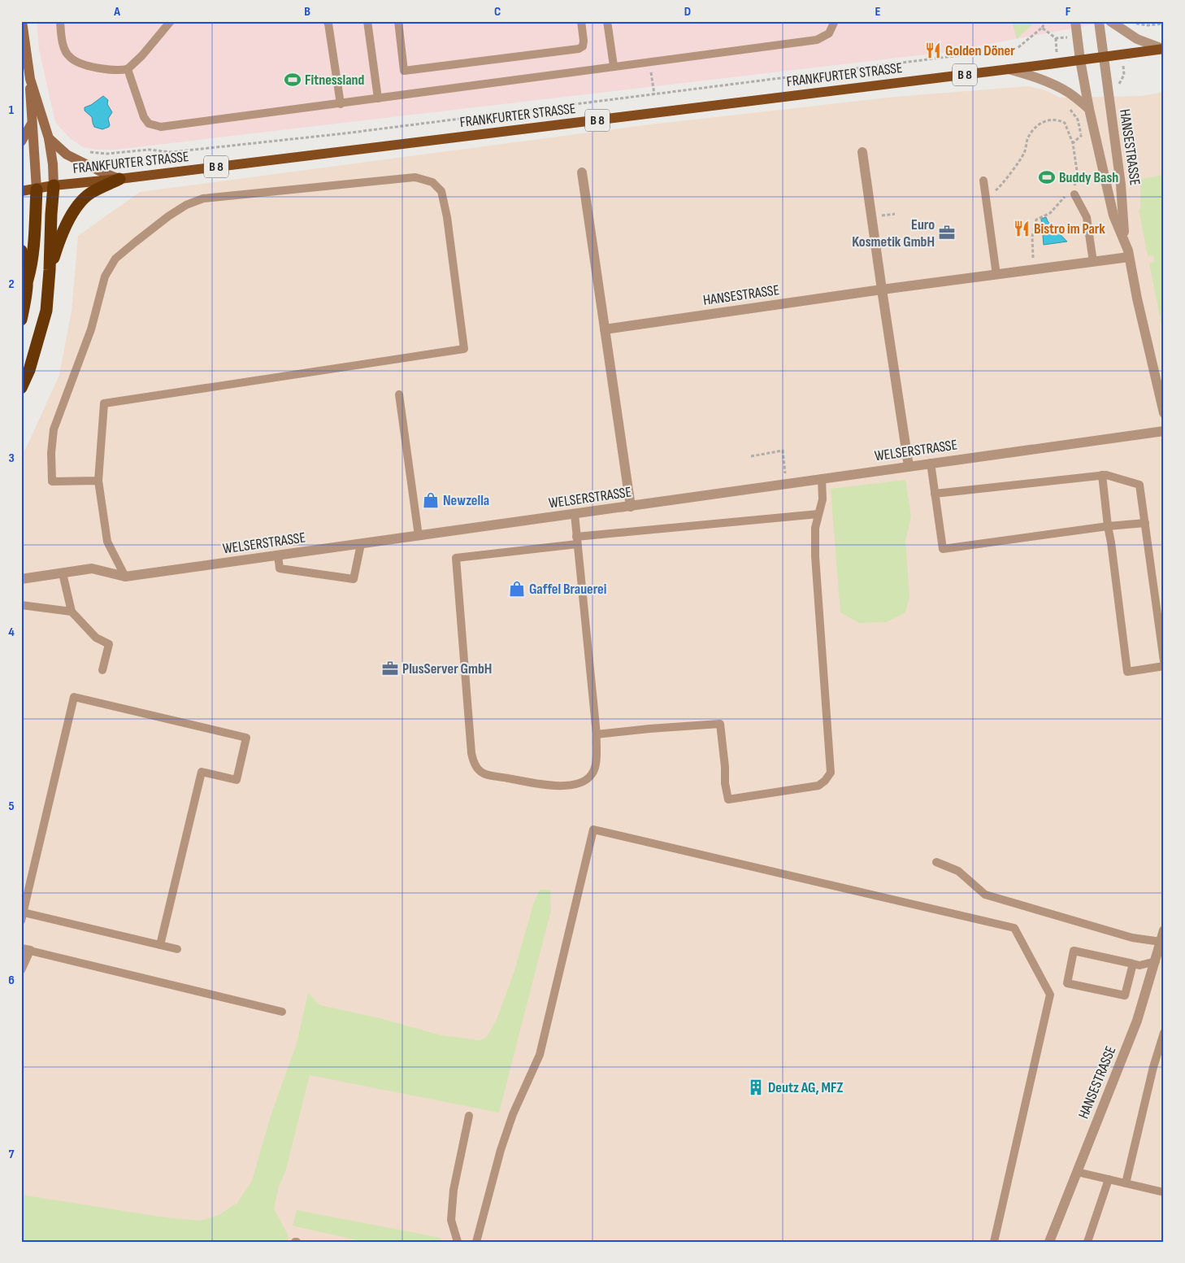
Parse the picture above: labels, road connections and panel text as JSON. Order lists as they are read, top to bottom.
{
  "streets": {
    "main road": ["FRANKFURTER STRASSE", "B 8"],
    "street": ["HANSESTRASSE", "WELSERSTRASSE"]
  },
  "crossings": [
    ["FRANKFURTER STRASSE", "HANSESTRASSE"]
  ],
  "places": {
    "restaurant": ["Golden Döner", "Bistro im Park"],
    "sports": ["Fitnessland", "Buddy Bash"],
    "office": ["Euro Kosmetik GmbH", "PlusServer GmbH"],
    "shop": ["Newzella", "Gaffel Brauerei"],
    "building": ["Deutz AG, MFZ"]
  },
  "grid": {
    "columns": [
      "A",
      "B",
      "C",
      "D",
      "E",
      "F"
    ],
    "rows": [
      "1",
      "2",
      "3",
      "4",
      "5",
      "6",
      "7"
    ]
  }
}
